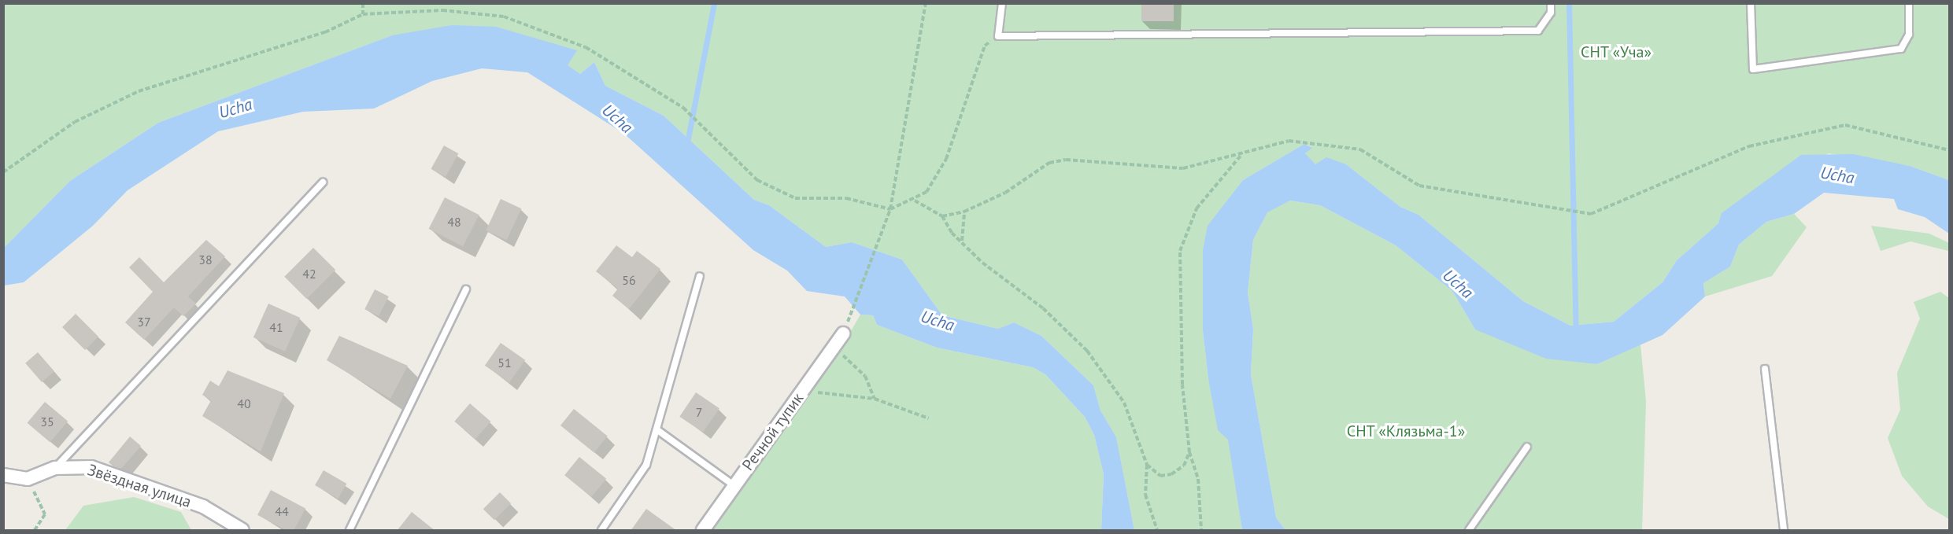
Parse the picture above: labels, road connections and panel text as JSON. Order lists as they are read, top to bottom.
{
  "streets": {
    "street": ["Речной тупик", "Звёздная улица"]
  },
  "water": ["Ucha"],
  "parks": ["СНТ «Уча»", "СНТ «Клязьма-1»"],
  "house_numbers": [
    "48",
    "38",
    "42",
    "56",
    "37",
    "41",
    "51",
    "40",
    "7",
    "35",
    "44"
  ]
}
